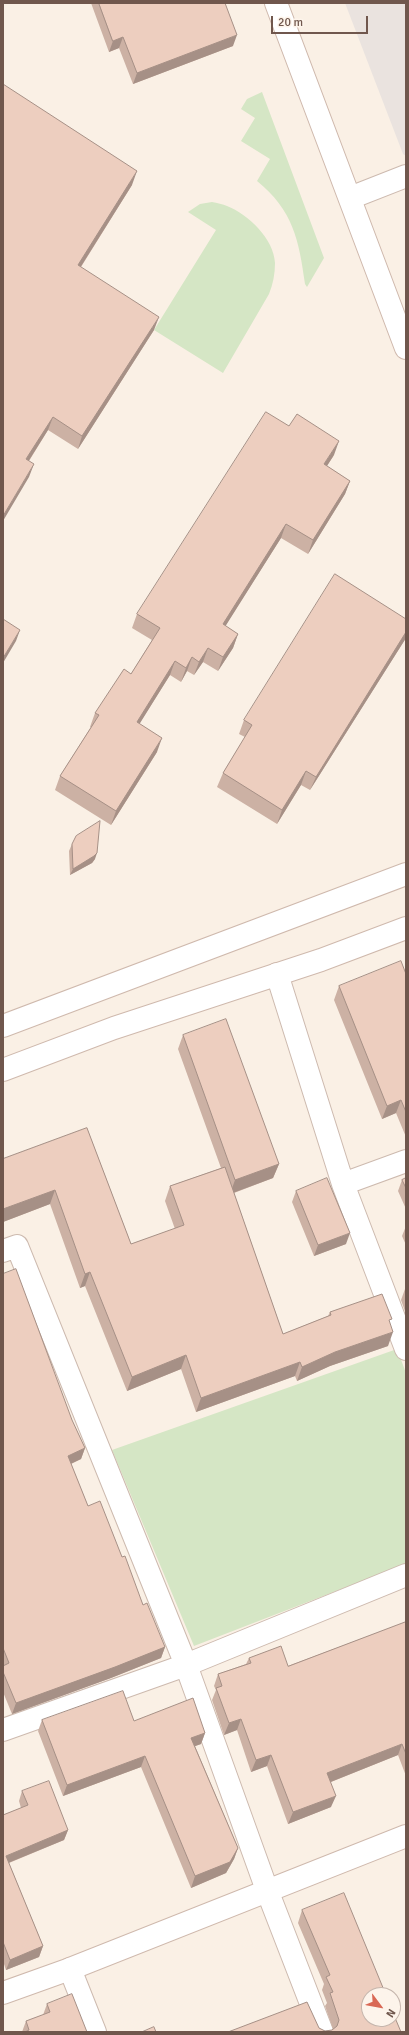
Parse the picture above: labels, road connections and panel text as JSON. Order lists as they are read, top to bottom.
{
  "scale_bar": "20 m",
  "north": "bottom right"
}
